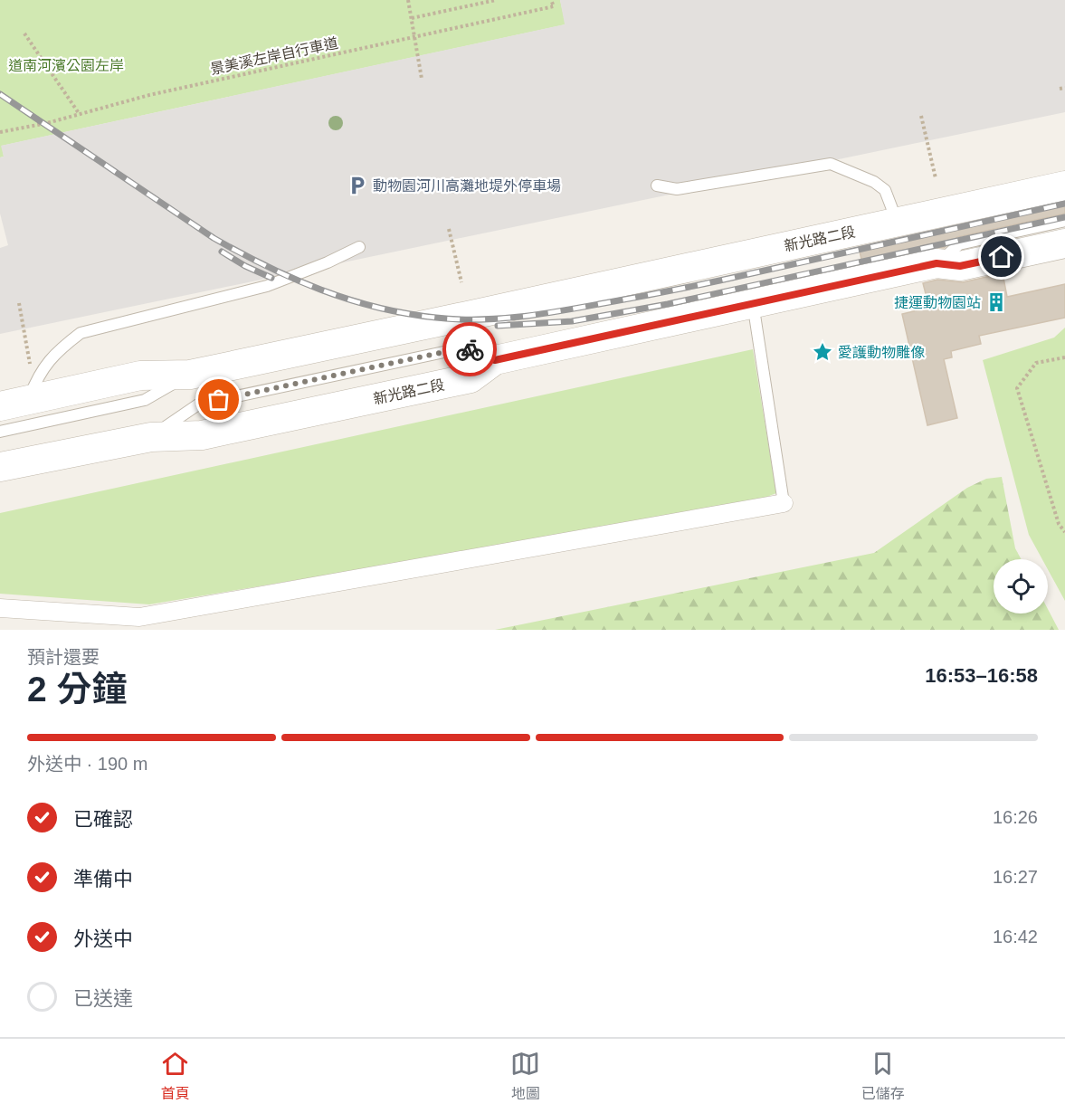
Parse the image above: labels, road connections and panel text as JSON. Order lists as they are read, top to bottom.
{
  "streets": {
    "street": ["新光路二段"],
    "path": ["景美溪左岸自行車道"]
  },
  "parks": ["道南河濱公園左岸"],
  "places": {
    "parking": ["動物園河川高灘地堤外停車場"],
    "building": ["捷運動物園站"],
    "place": ["愛護動物雕像"]
  },
  "page": {
    "heading": ["2 分鐘", "預計還要", "16:53–16:58"],
    "bar": "外送中 · 190 m",
    "list": [
      ["已確認", "16:26"],
      ["準備中", "16:27"],
      ["外送中", "16:42"],
      "已送達"
    ],
    "tabs": ["首頁", "地圖", "已儲存"]
  }
}
